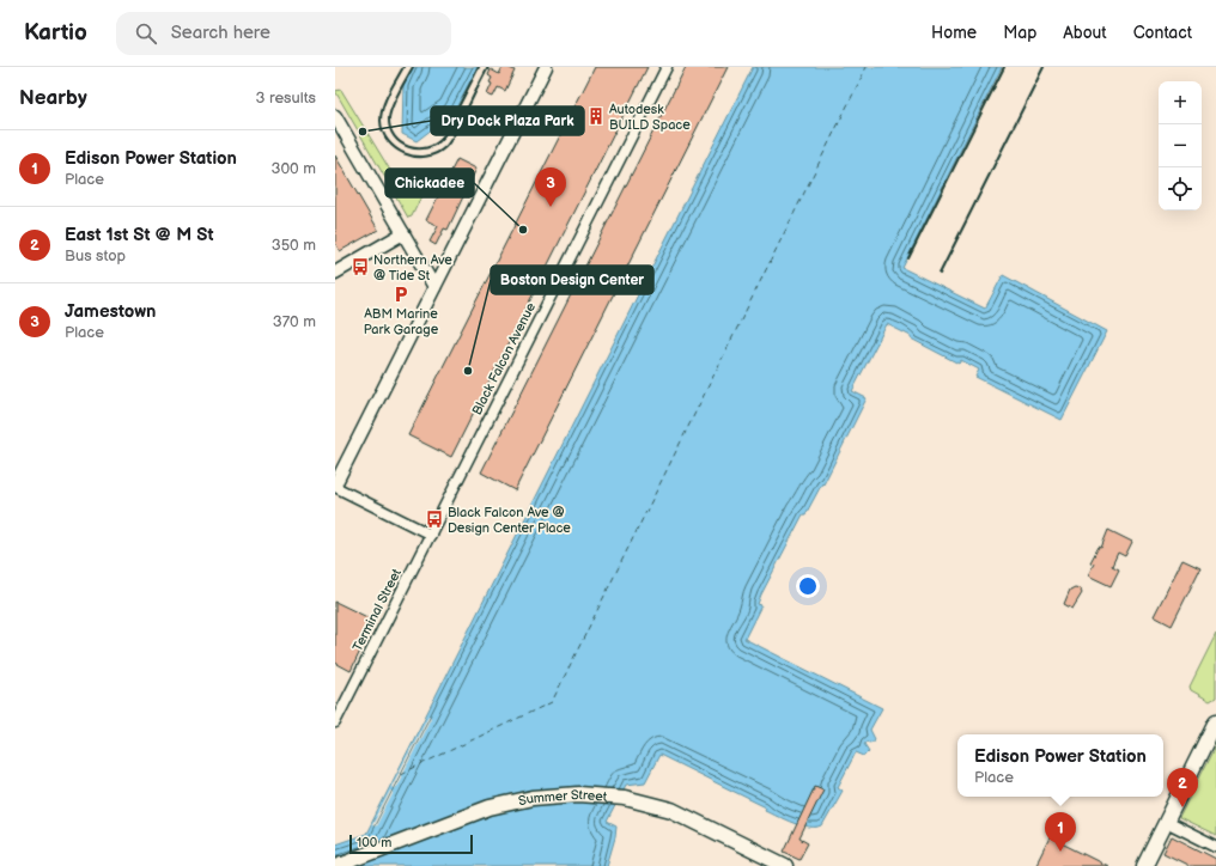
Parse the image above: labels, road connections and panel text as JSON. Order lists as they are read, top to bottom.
{
  "streets": {
    "main road": ["Summer Street"],
    "street": ["Black Falcon Avenue", "Terminal Street"]
  },
  "crossings": [
    ["Black Falcon Avenue", "Terminal Street"]
  ],
  "places": {
    "building": ["Autodesk BUILD Space"],
    "other": ["Dry Dock Plaza Park", "Chickadee", "Boston Design Center"],
    "bus stop": ["Northern Ave @ Tide St", "Black Falcon Ave @ Design Center Place"],
    "parking": ["ABM Marine Park Garage"]
  },
  "scale_bar": "100 m",
  "page": {
    "header": "Kartio",
    "search": "Search here",
    "nav": [
      "Home",
      "Map",
      "About",
      "Contact"
    ],
    "heading": ["Nearby", "3 results"],
    "map_buttons": ["+", "−"],
    "list": [
      {
        "mark": "1",
        "name": "Edison Power Station",
        "note": "Place",
        "value": "300 m"
      },
      {
        "mark": "2",
        "name": "East 1st St @ M St",
        "note": "Bus stop",
        "value": "350 m"
      },
      {
        "mark": "3",
        "name": "Jamestown",
        "note": "Place",
        "value": "370 m"
      }
    ],
    "pins": ["3", "2", "1"],
    "popup": ["Edison Power Station", "Place"],
    "scale": "100 m"
  }
}
